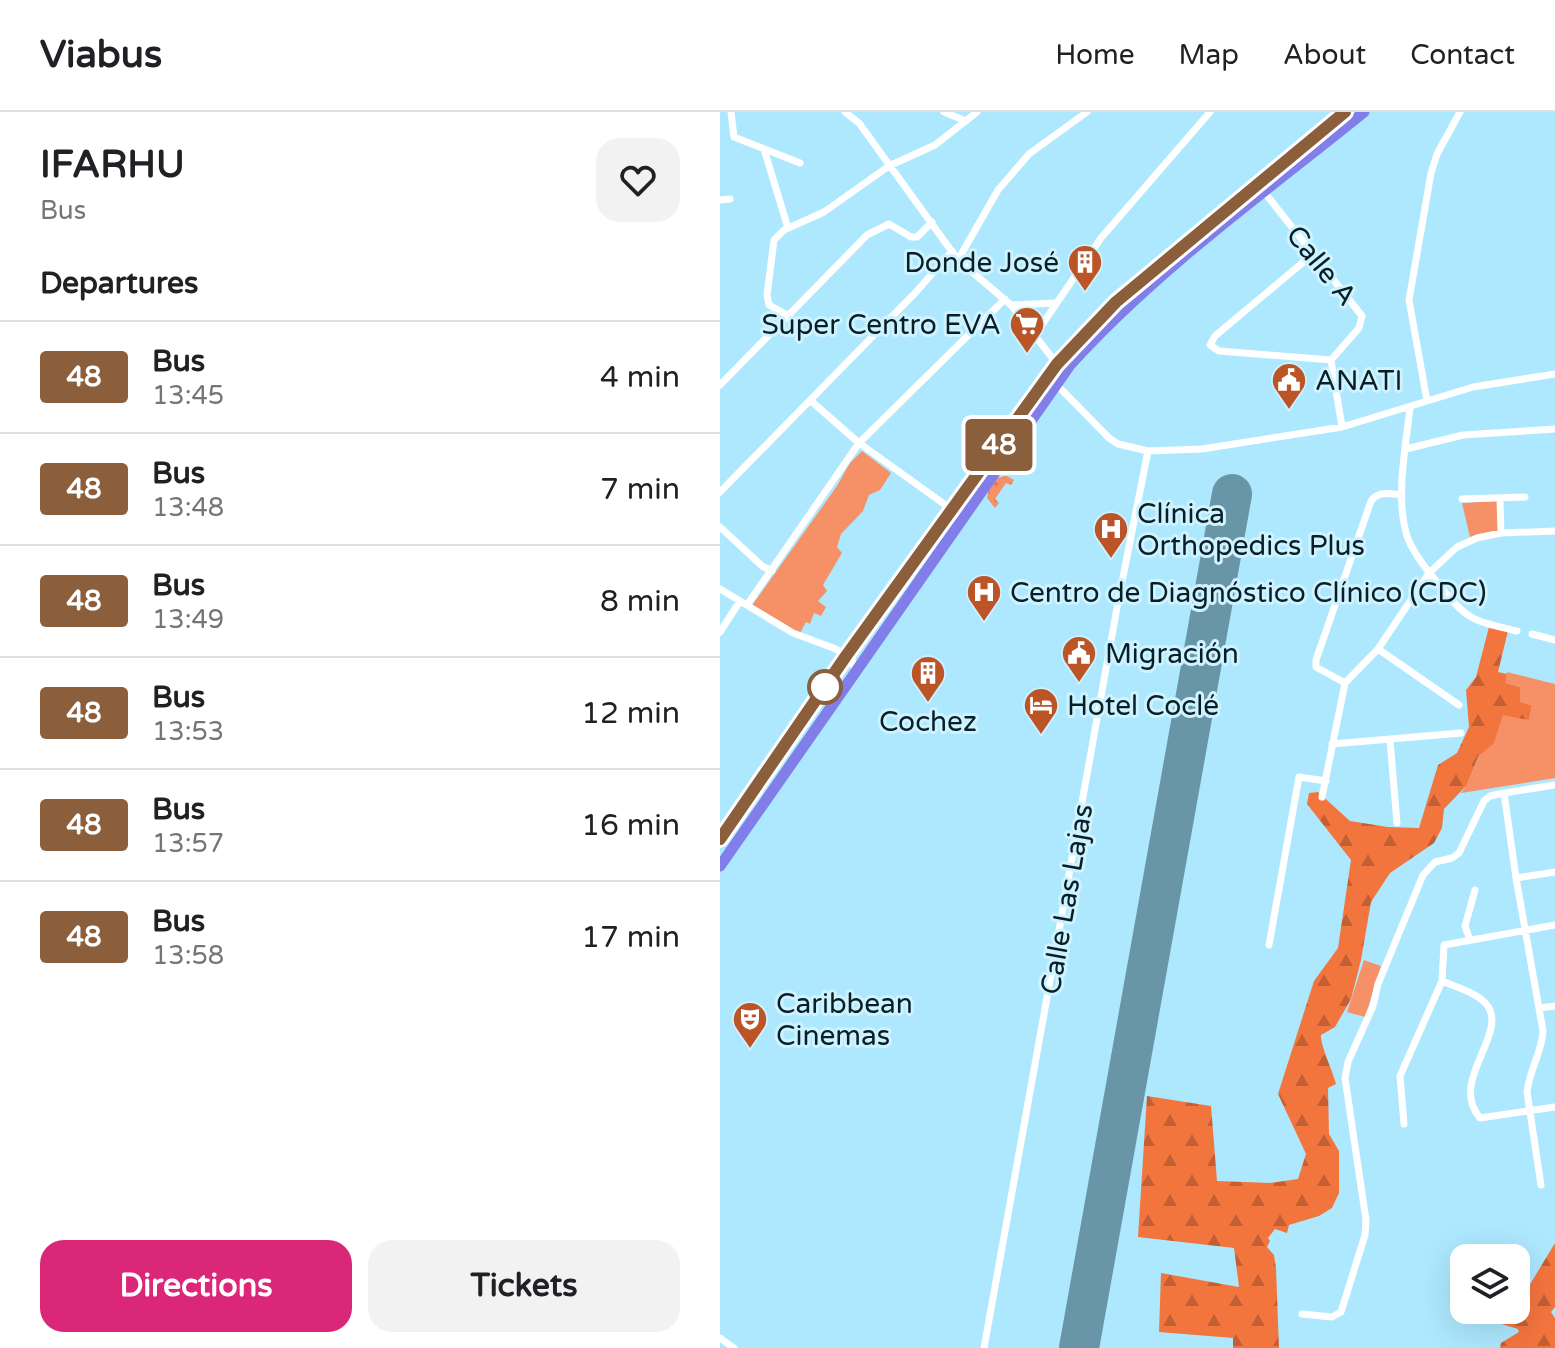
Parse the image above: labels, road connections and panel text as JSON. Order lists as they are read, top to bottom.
{
  "streets": {
    "street": ["Calle A", "Calle Las Lajas"]
  },
  "places": {
    "building": ["Donde José", "Cochez"],
    "supermarket": ["Super Centro EVA"],
    "public building": ["ANATI", "Migración"],
    "hospital": ["Clínica Orthopedics Plus", "Centro de Diagnóstico Clínico (CDC)"],
    "hotel": ["Hotel Coclé"],
    "theatre": ["Caribbean Cinemas"]
  },
  "lines": ["bus line 48"],
  "page": {
    "header": "Viabus",
    "nav": [
      "Home",
      "Map",
      "About",
      "Contact"
    ],
    "heading": [
      ["IFARHU", "Bus"],
      "Departures"
    ],
    "on_map": "48",
    "list": [
      {
        "mark": "48",
        "name": "Bus",
        "note": "13:45",
        "value": "4 min"
      },
      {
        "mark": "48",
        "name": "Bus",
        "note": "13:48",
        "value": "7 min"
      },
      {
        "mark": "48",
        "name": "Bus",
        "note": "13:49",
        "value": "8 min"
      },
      {
        "mark": "48",
        "name": "Bus",
        "note": "13:53",
        "value": "12 min"
      },
      {
        "mark": "48",
        "name": "Bus",
        "note": "13:57",
        "value": "16 min"
      },
      {
        "mark": "48",
        "name": "Bus",
        "note": "13:58",
        "value": "17 min"
      }
    ],
    "buttons": ["Directions", "Tickets"]
  }
}
